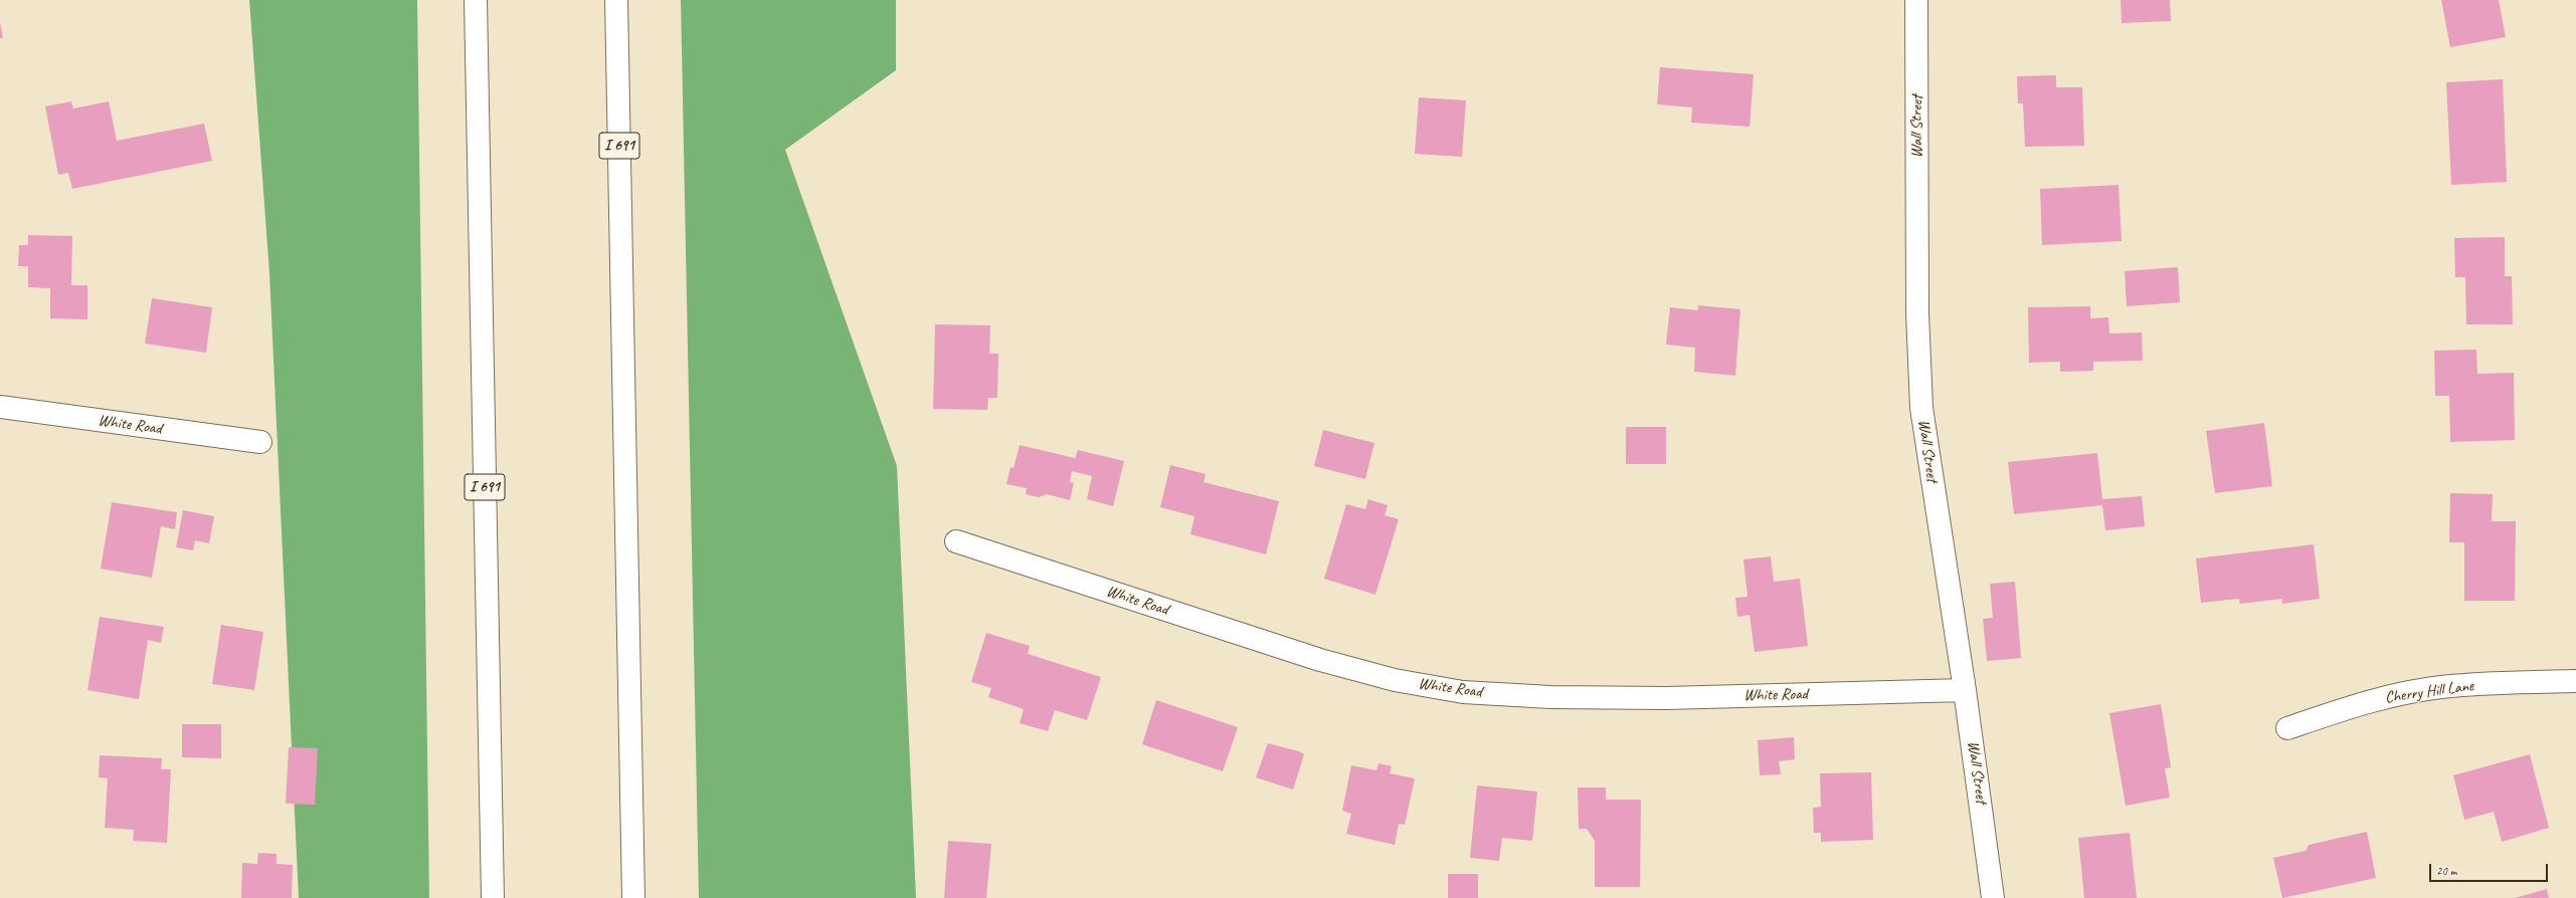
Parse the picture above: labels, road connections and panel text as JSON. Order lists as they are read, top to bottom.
{
  "streets": {
    "main road": [
      "Wall Street",
      "I 691",
      "White Road",
      "Cherry Hill Lane"
    ]
  },
  "crossings": [
    ["Wall Street", "White Road"]
  ],
  "scale_bar": "20 m"
}
